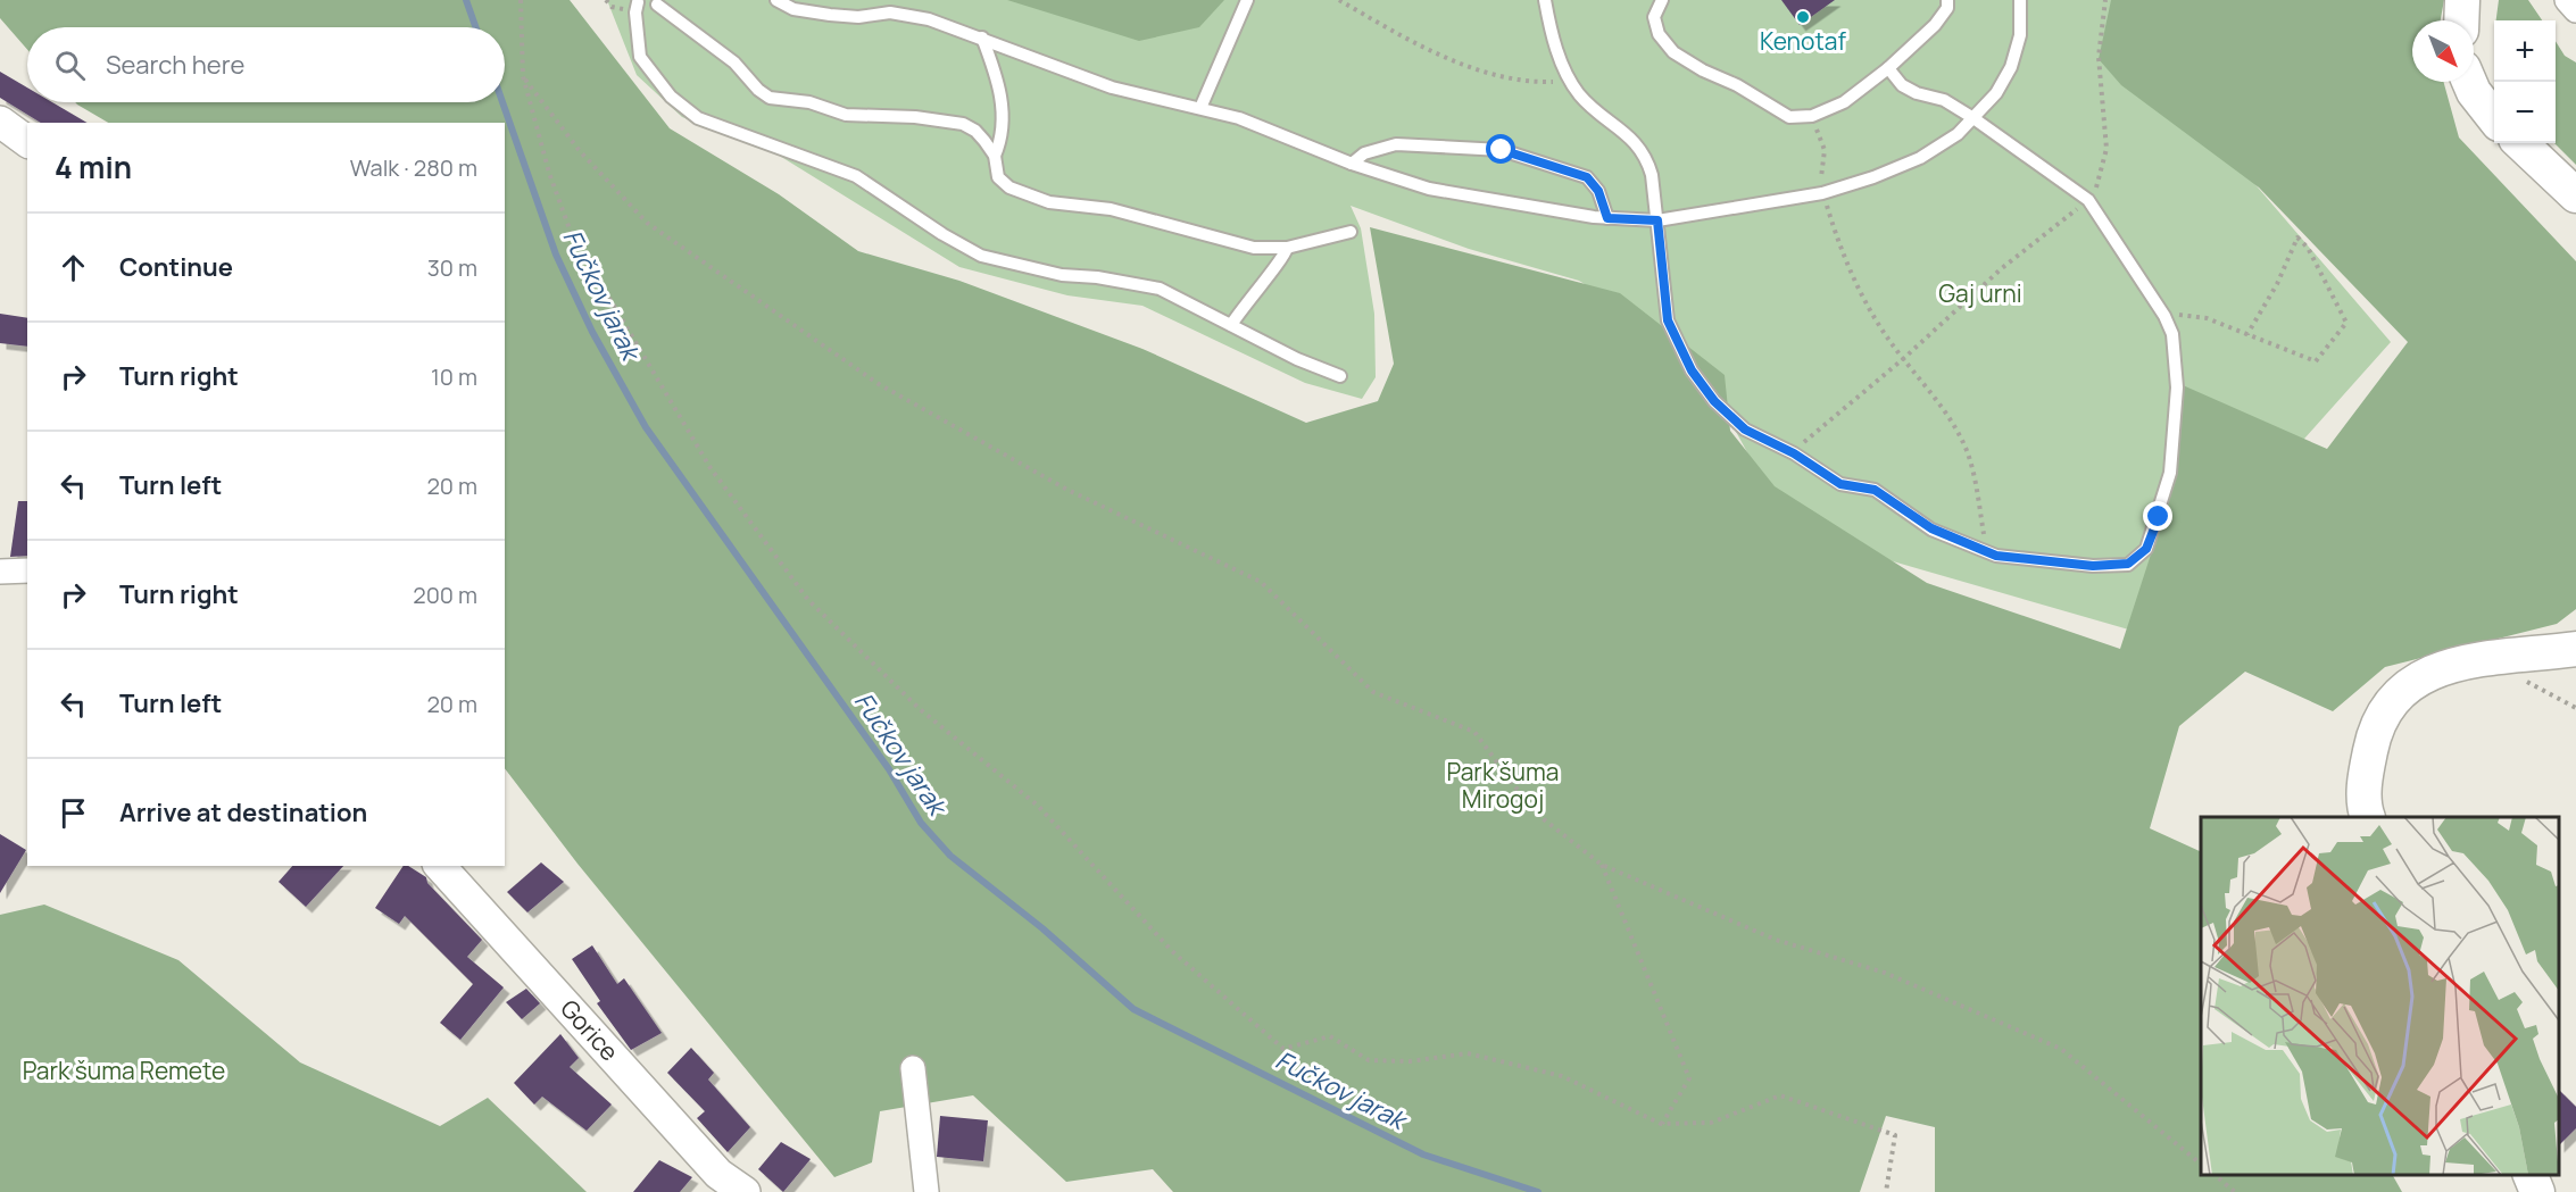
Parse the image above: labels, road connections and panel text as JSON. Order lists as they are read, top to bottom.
{
  "streets": {
    "street": ["Gorice"]
  },
  "water": ["Fučkov jarak"],
  "parks": ["Gaj urni", "Park šuma Mirogoj", "Park šuma Remete"],
  "places": ["Kenotaf"],
  "north": "bottom right",
  "page": {
    "map_buttons": ["+", "−"],
    "search": "Search here",
    "heading": ["4 min", "Walk · 280 m"],
    "list": [
      ["Continue", "30 m"],
      ["Turn right", "10 m"],
      ["Turn left", "20 m"],
      ["Turn right", "200 m"],
      ["Turn left", "20 m"],
      "Arrive at destination"
    ]
  }
}
